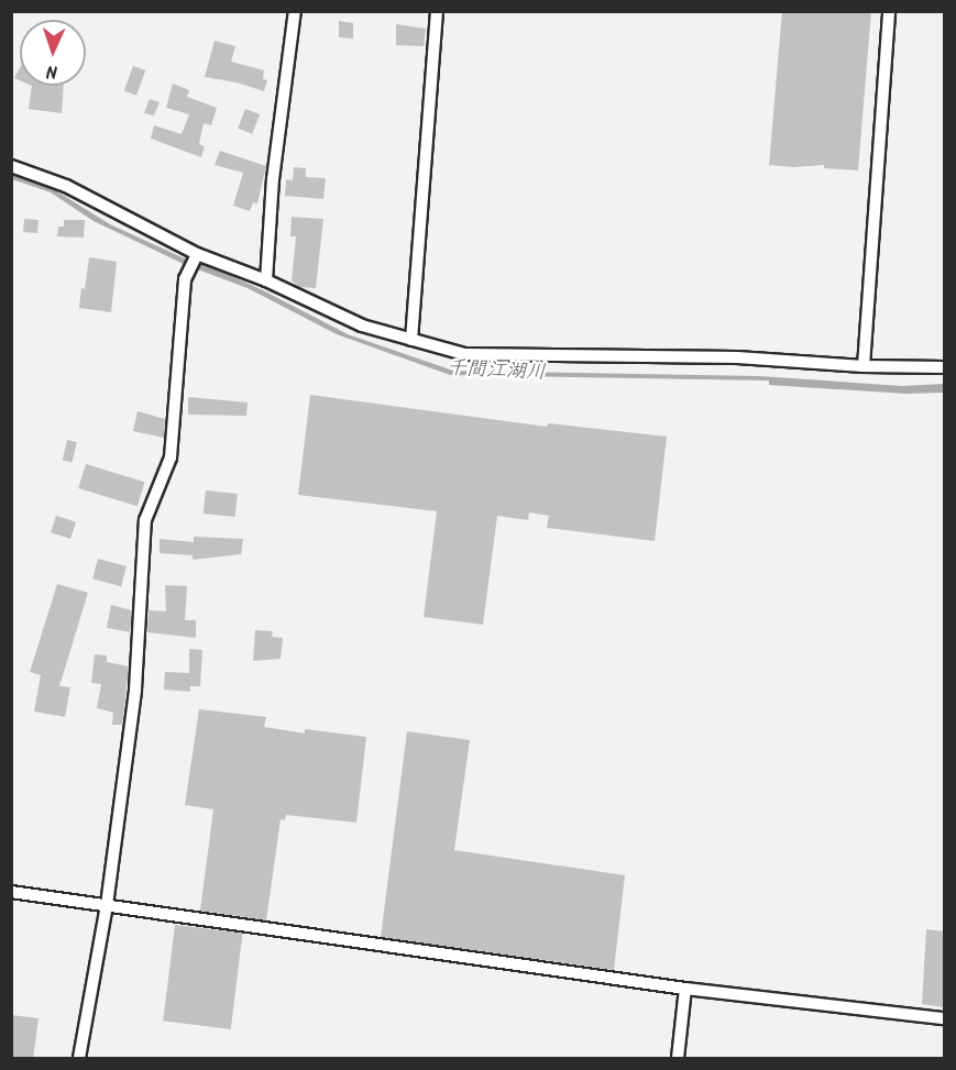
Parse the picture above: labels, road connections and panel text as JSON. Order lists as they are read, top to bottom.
{
  "water": ["千間江湖川"],
  "north": "bottom"
}
